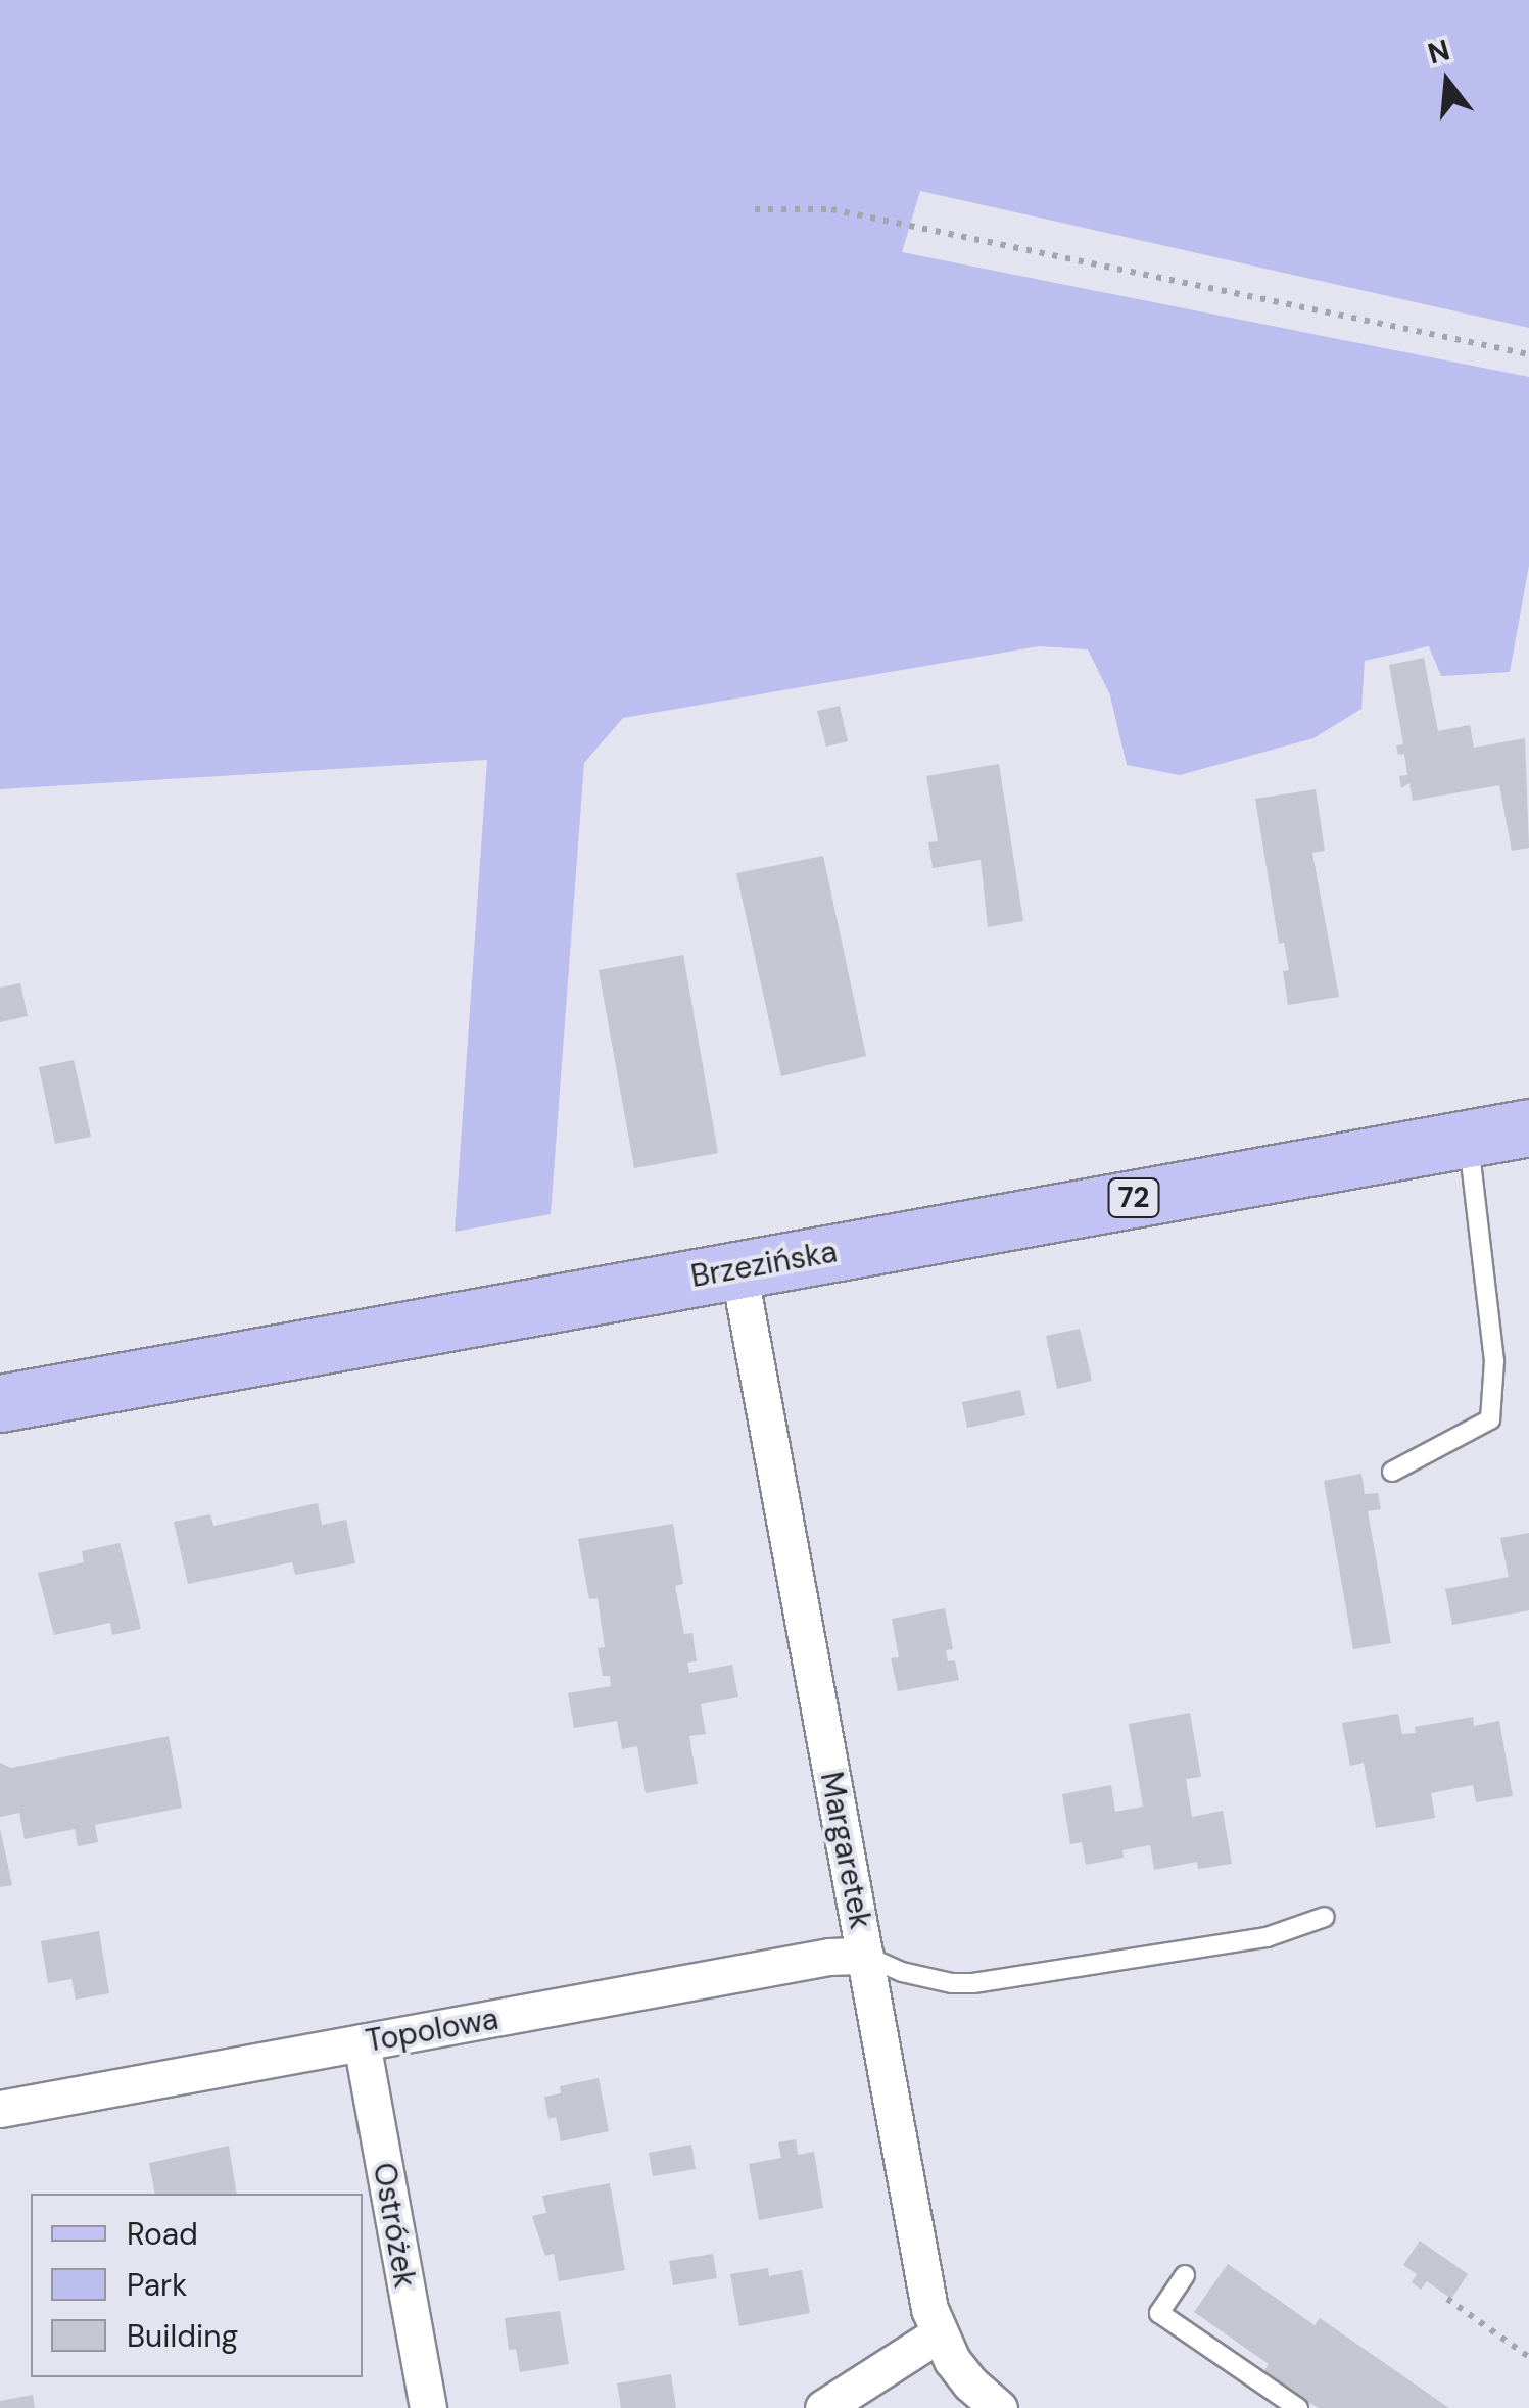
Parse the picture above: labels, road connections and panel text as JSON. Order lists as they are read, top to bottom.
{
  "streets": {
    "main road": ["72", "Brzezińska"],
    "street": ["Margaretek", "Topolowa", "Ostróżek"]
  },
  "crossings": [
    ["Brzezińska", "Margaretek"],
    ["Margaretek", "Topolowa"],
    ["Topolowa", "Ostróżek"]
  ],
  "legend": ["Road", "Park", "Building"],
  "north": "top"
}
